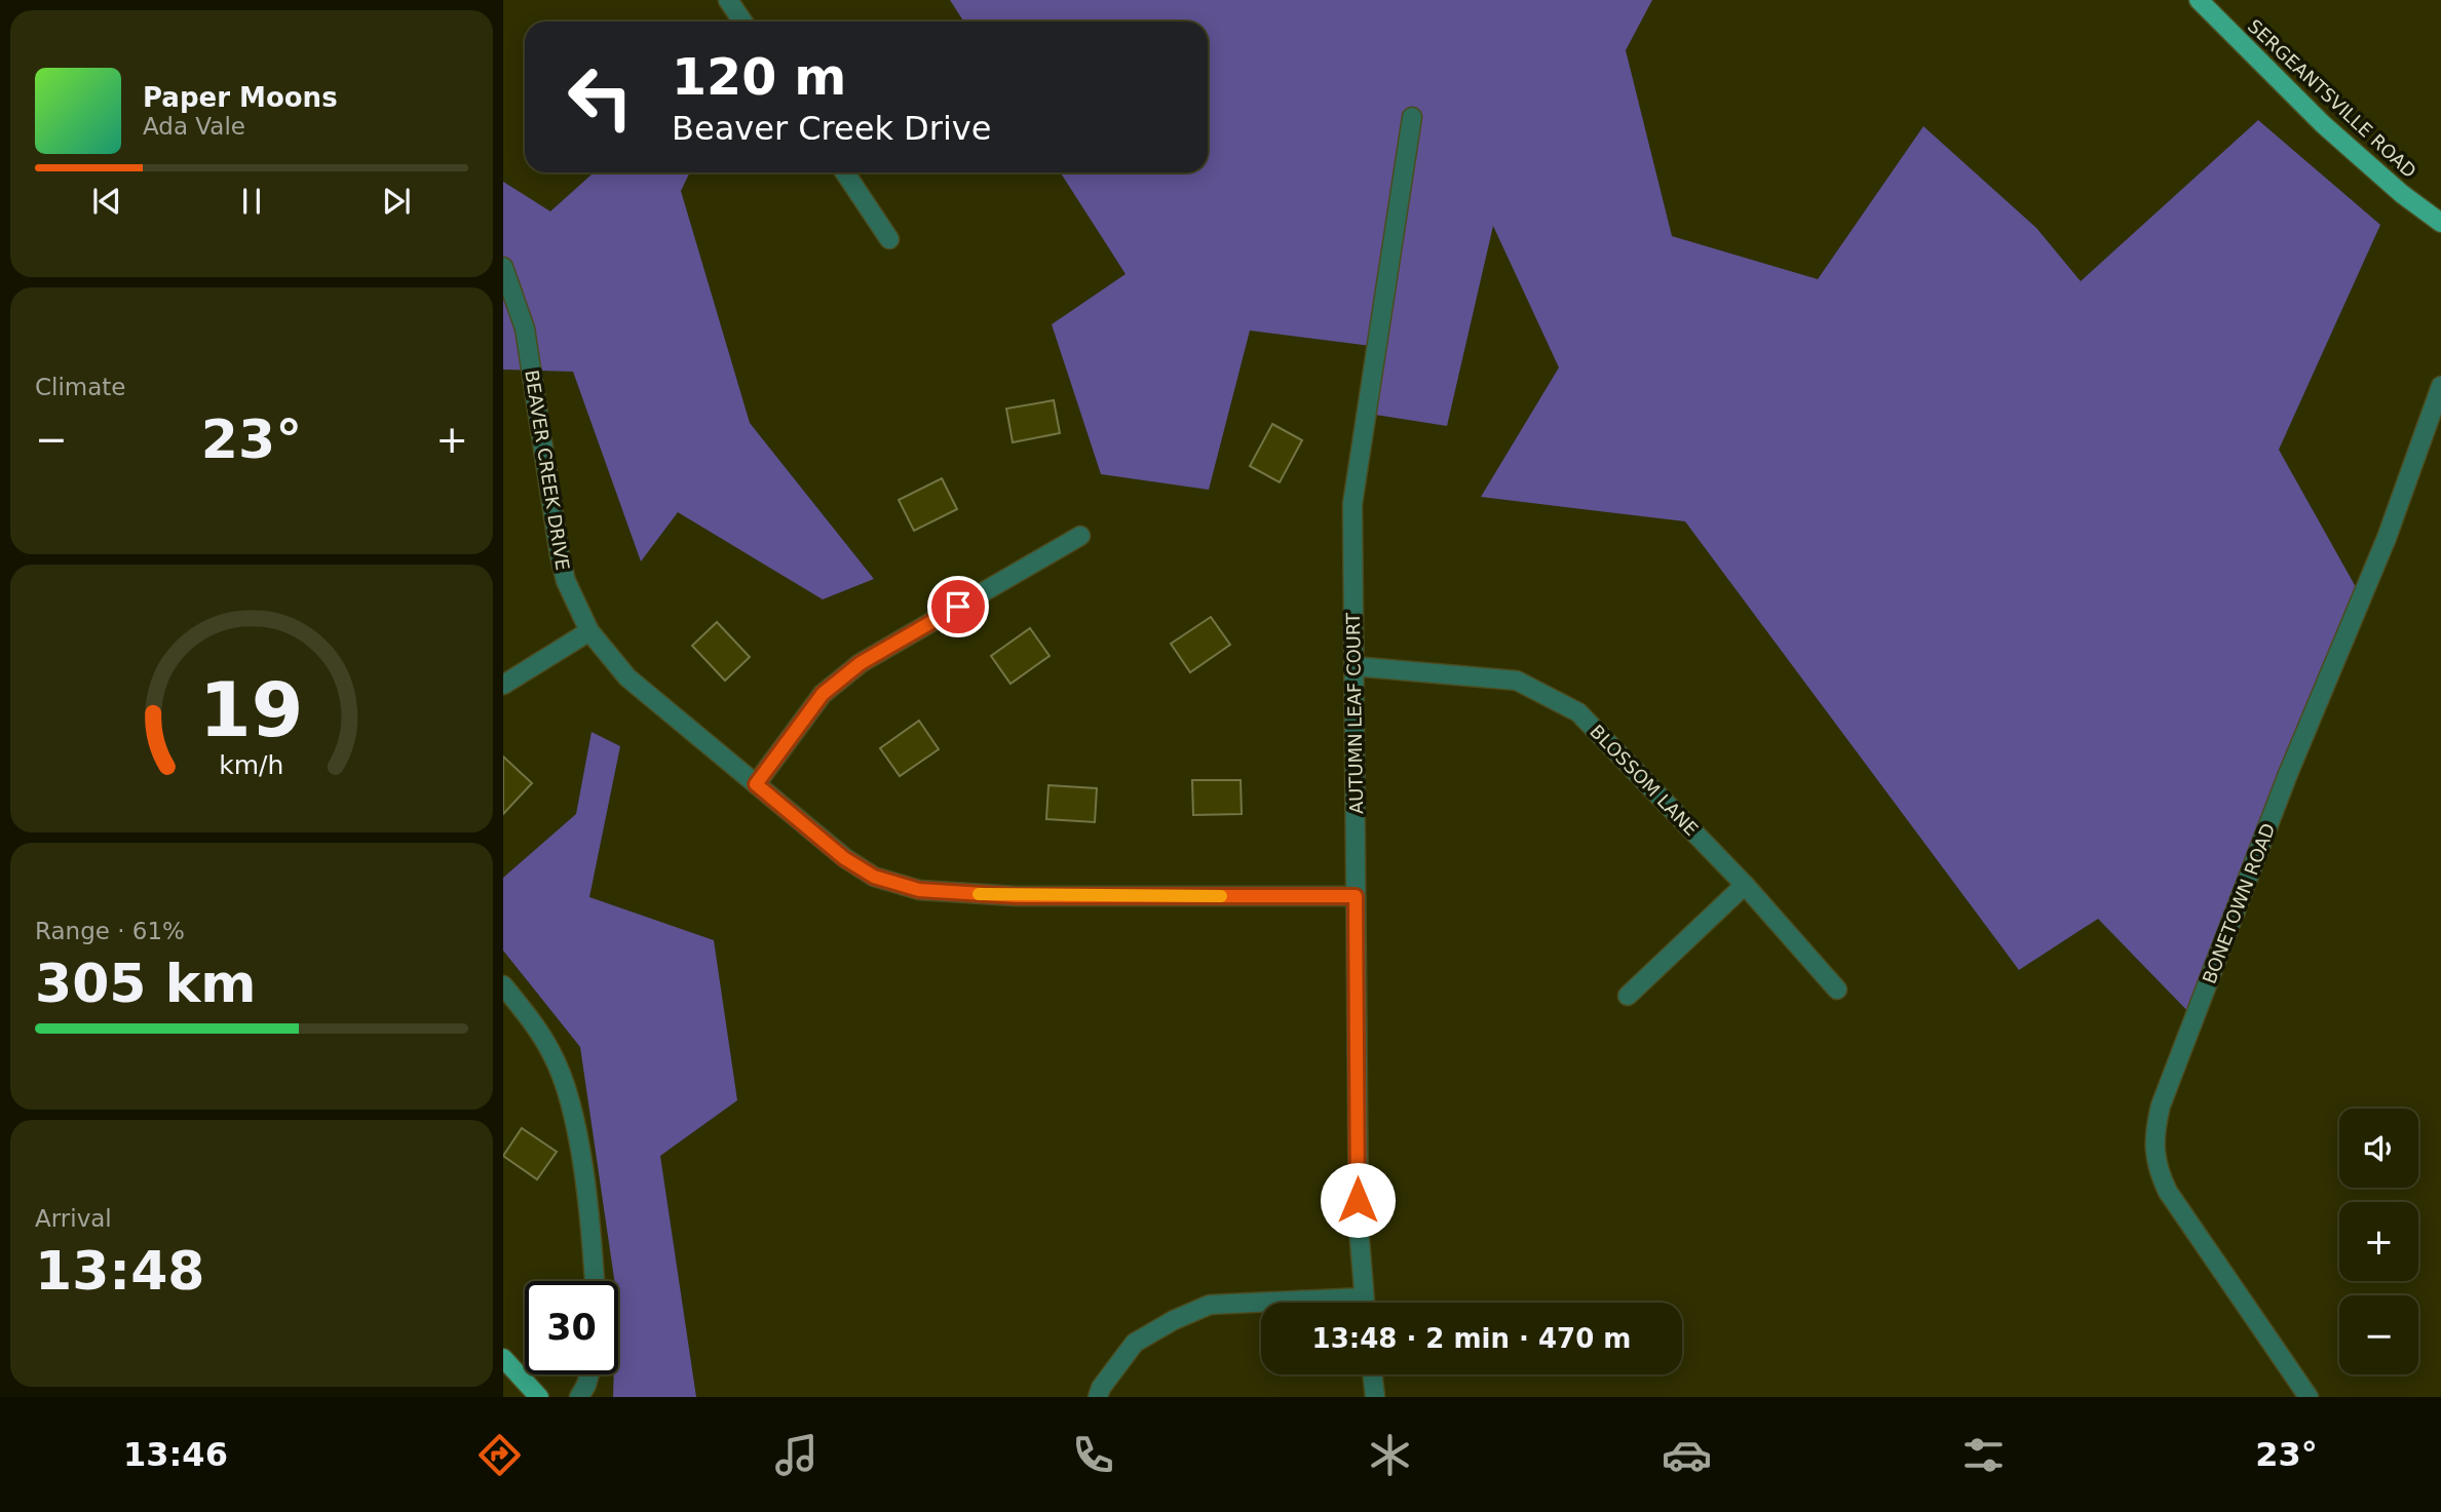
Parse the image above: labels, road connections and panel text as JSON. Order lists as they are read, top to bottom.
{
  "streets": {
    "main road": ["SERGEANTSVILLE ROAD"],
    "street": [
      "BEAVER CREEK DRIVE",
      "AUTUMN LEAF COURT",
      "BLOSSOM LANE",
      "BONETOWN ROAD"
    ]
  },
  "crossings": [
    ["BEAVER CREEK DRIVE", "AUTUMN LEAF COURT"],
    ["AUTUMN LEAF COURT", "BLOSSOM LANE"]
  ],
  "page": {
    "turn": ["120 m", "Beaver Creek Drive"],
    "song": ["Paper Moons", "Ada Vale"],
    "tile": [
      "Climate",
      ["Range · 61%", "305 km"],
      ["Arrival", "13:48"]
    ],
    "heat": ["−", "23°", "+"],
    "map_buttons": ["+", "−"],
    "limit": "30",
    "trip": "13:48 · 2 min · 470 m",
    "tabs": ["13:46", "23°"],
    "gauge": ["19", "km/h"]
  }
}
